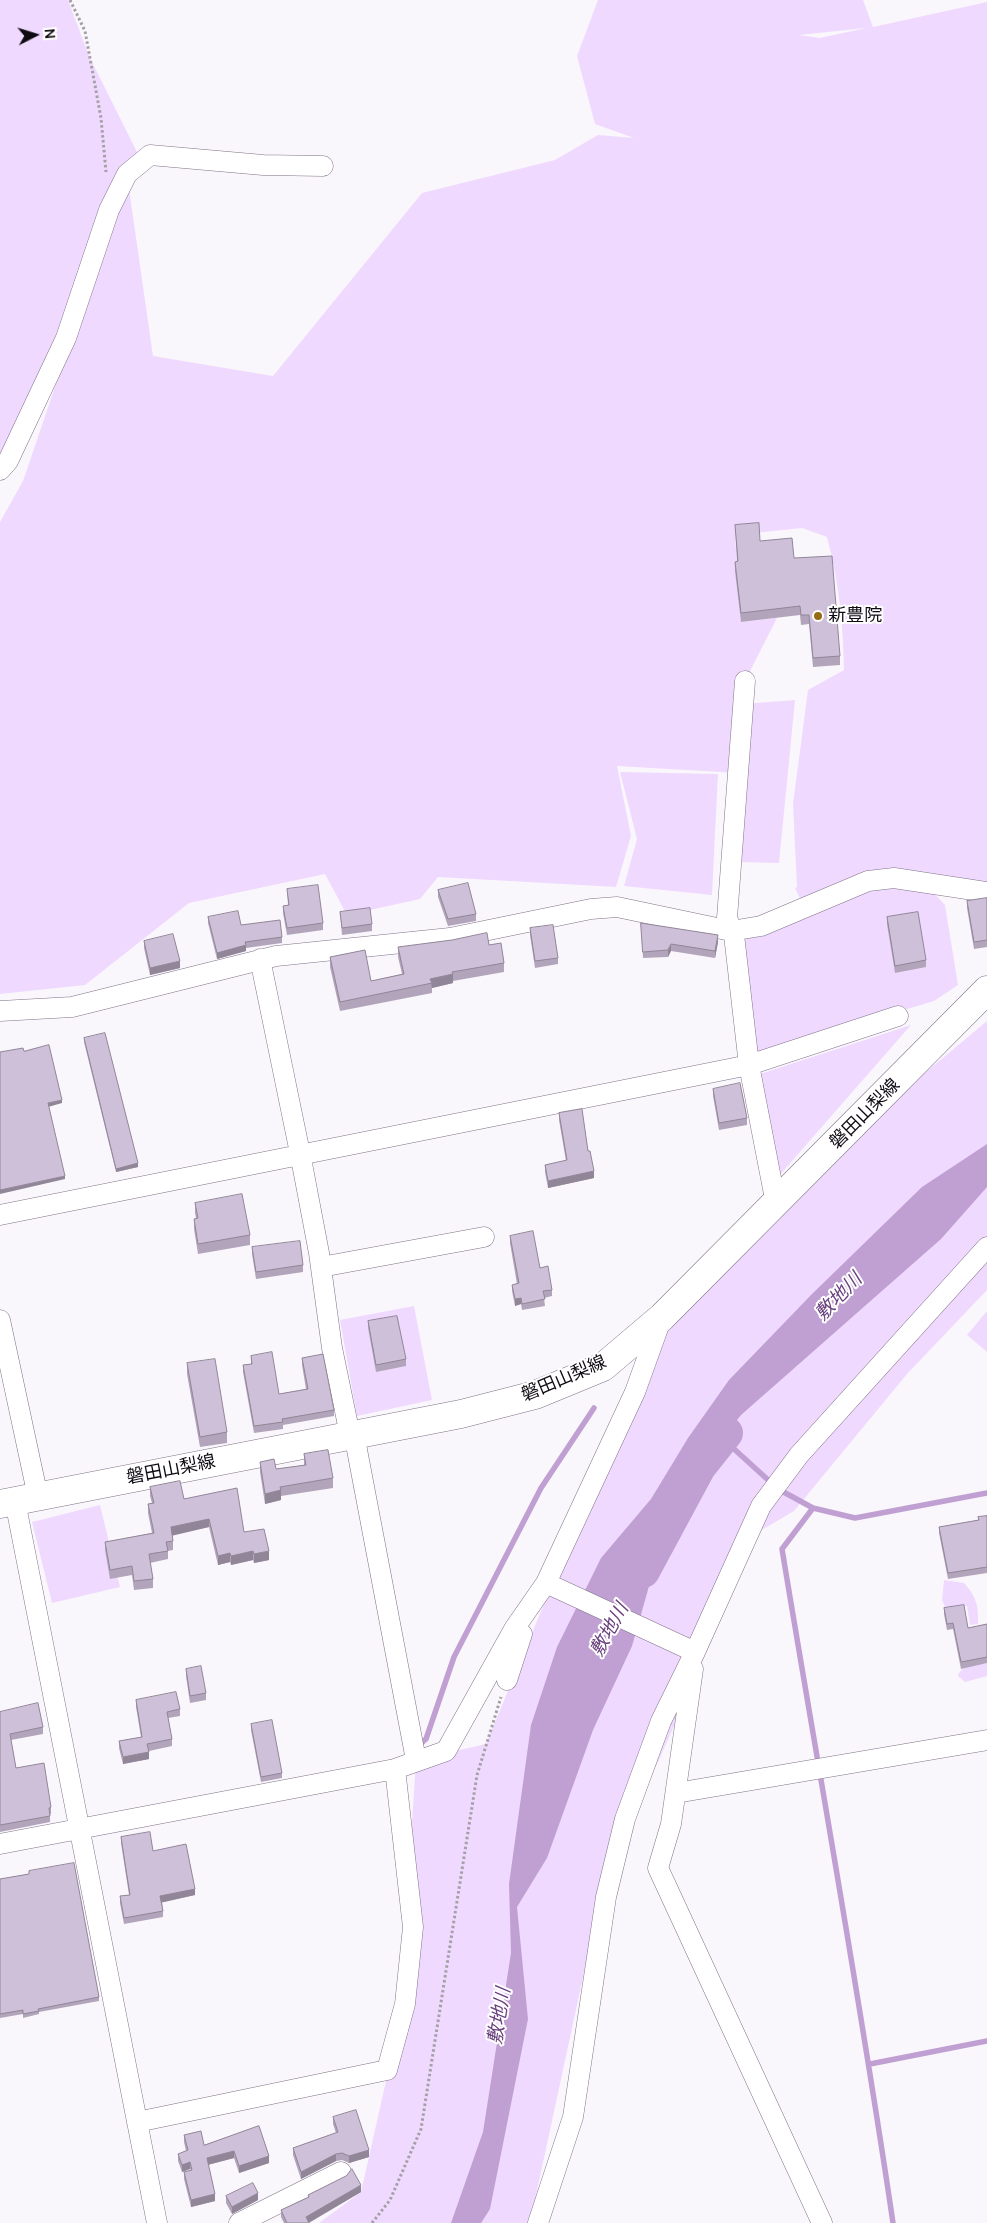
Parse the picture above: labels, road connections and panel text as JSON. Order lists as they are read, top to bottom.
{
  "streets": {
    "main road": ["磐田山梨線"]
  },
  "water": ["敷地川"],
  "places": ["新豊院"],
  "north": "right"
}
